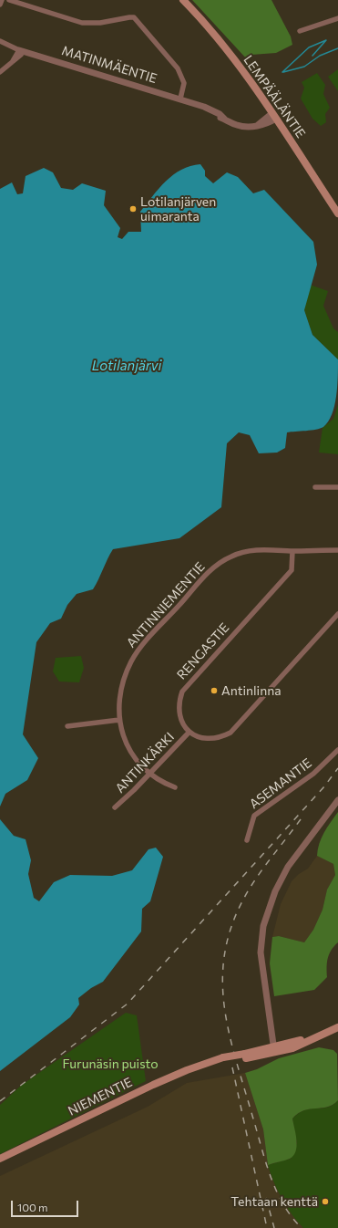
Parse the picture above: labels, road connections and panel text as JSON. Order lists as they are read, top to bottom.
{
  "streets": {
    "main road": ["LEMPÄÄLÄNTIE", "NIEMENTIE"],
    "street": [
      "MATINMÄENTIE",
      "ANTINNIEMENTIE",
      "RENGASTIE",
      "ANTINKÄRKI",
      "ASEMANTIE"
    ]
  },
  "crossings": [
    ["MATINMÄENTIE", "LEMPÄÄLÄNTIE"],
    ["ANTINNIEMENTIE", "RENGASTIE"],
    ["ANTINNIEMENTIE", "ANTINKÄRKI"],
    ["RENGASTIE", "ANTINKÄRKI"]
  ],
  "water": ["Lotilanjärvi"],
  "parks": ["Furunäsin puisto"],
  "places": ["Lotilanjärven uimaranta", "Antinlinna", "Tehtaan kenttä"],
  "scale_bar": "100 m"
}
